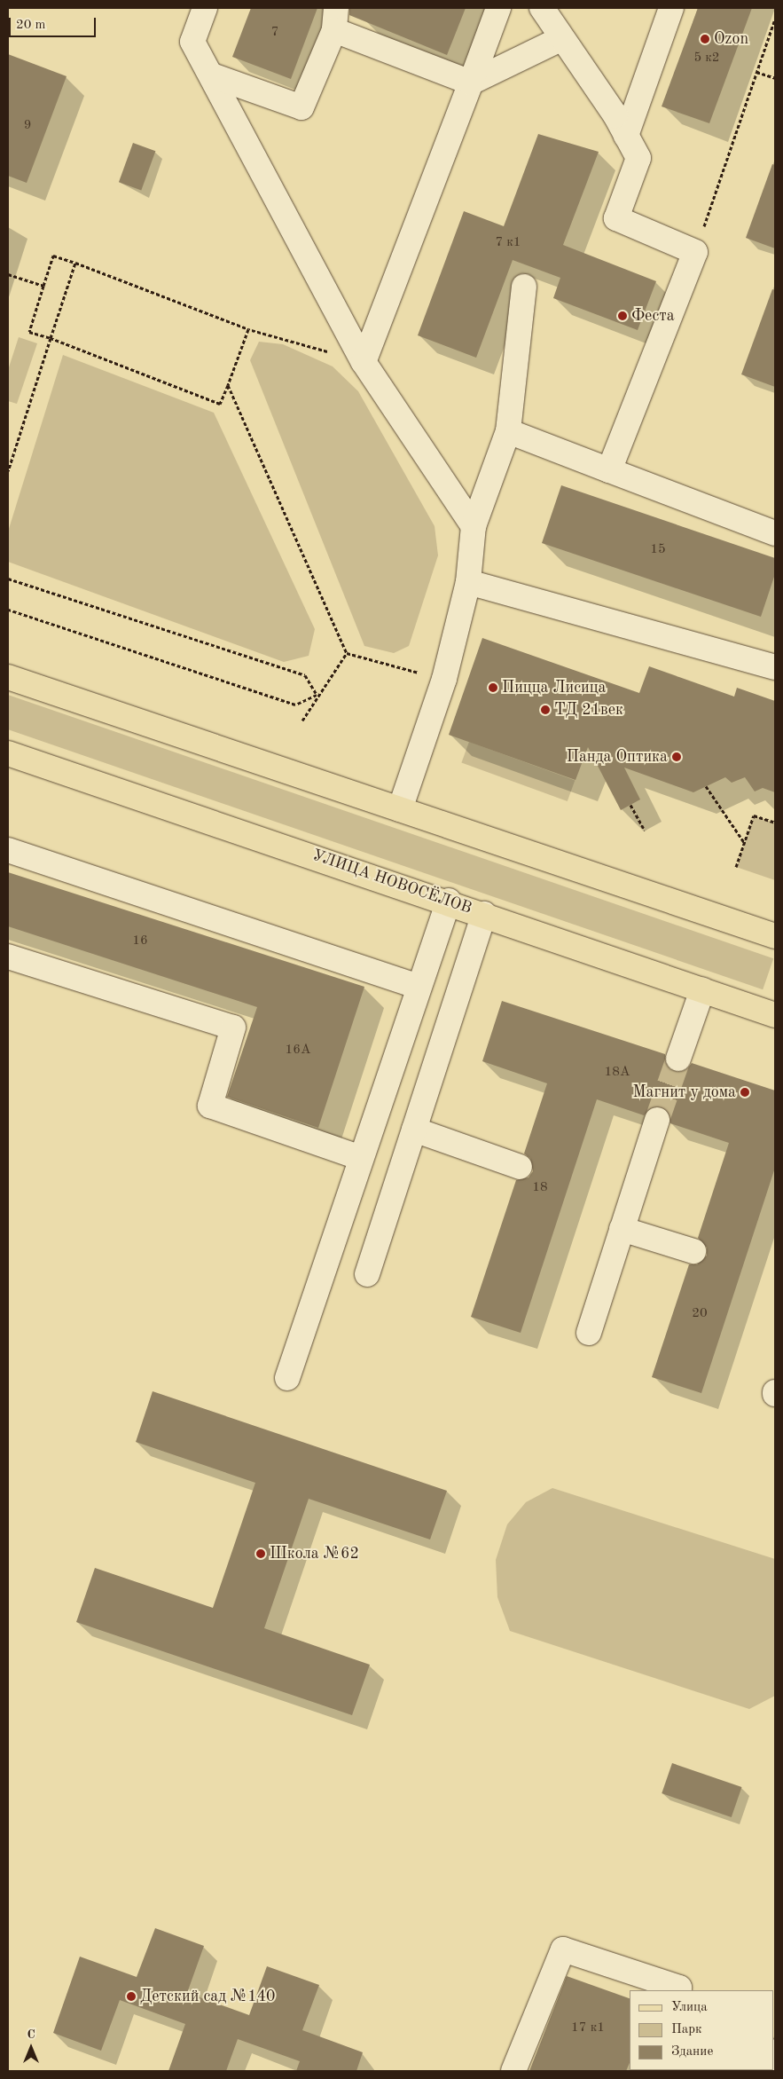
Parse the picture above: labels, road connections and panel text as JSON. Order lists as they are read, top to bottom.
{
  "streets": {
    "main road": ["УЛИЦА НОВОСЁЛОВ"]
  },
  "places": [
    "Ozon",
    "Феста",
    "Пицца Лисица",
    "ТД 21век",
    "Панда Оптика",
    "Магнит у дома",
    "Школа №62",
    "Детский сад №140"
  ],
  "house_numbers": [
    "7",
    "5 к2",
    "9",
    "7 к1",
    "15",
    "16",
    "16А",
    "18А",
    "18",
    "20",
    "17 к1"
  ],
  "legend": ["Улица", "Парк", "Здание"],
  "scale_bar": "20 m",
  "north": "top"
}
